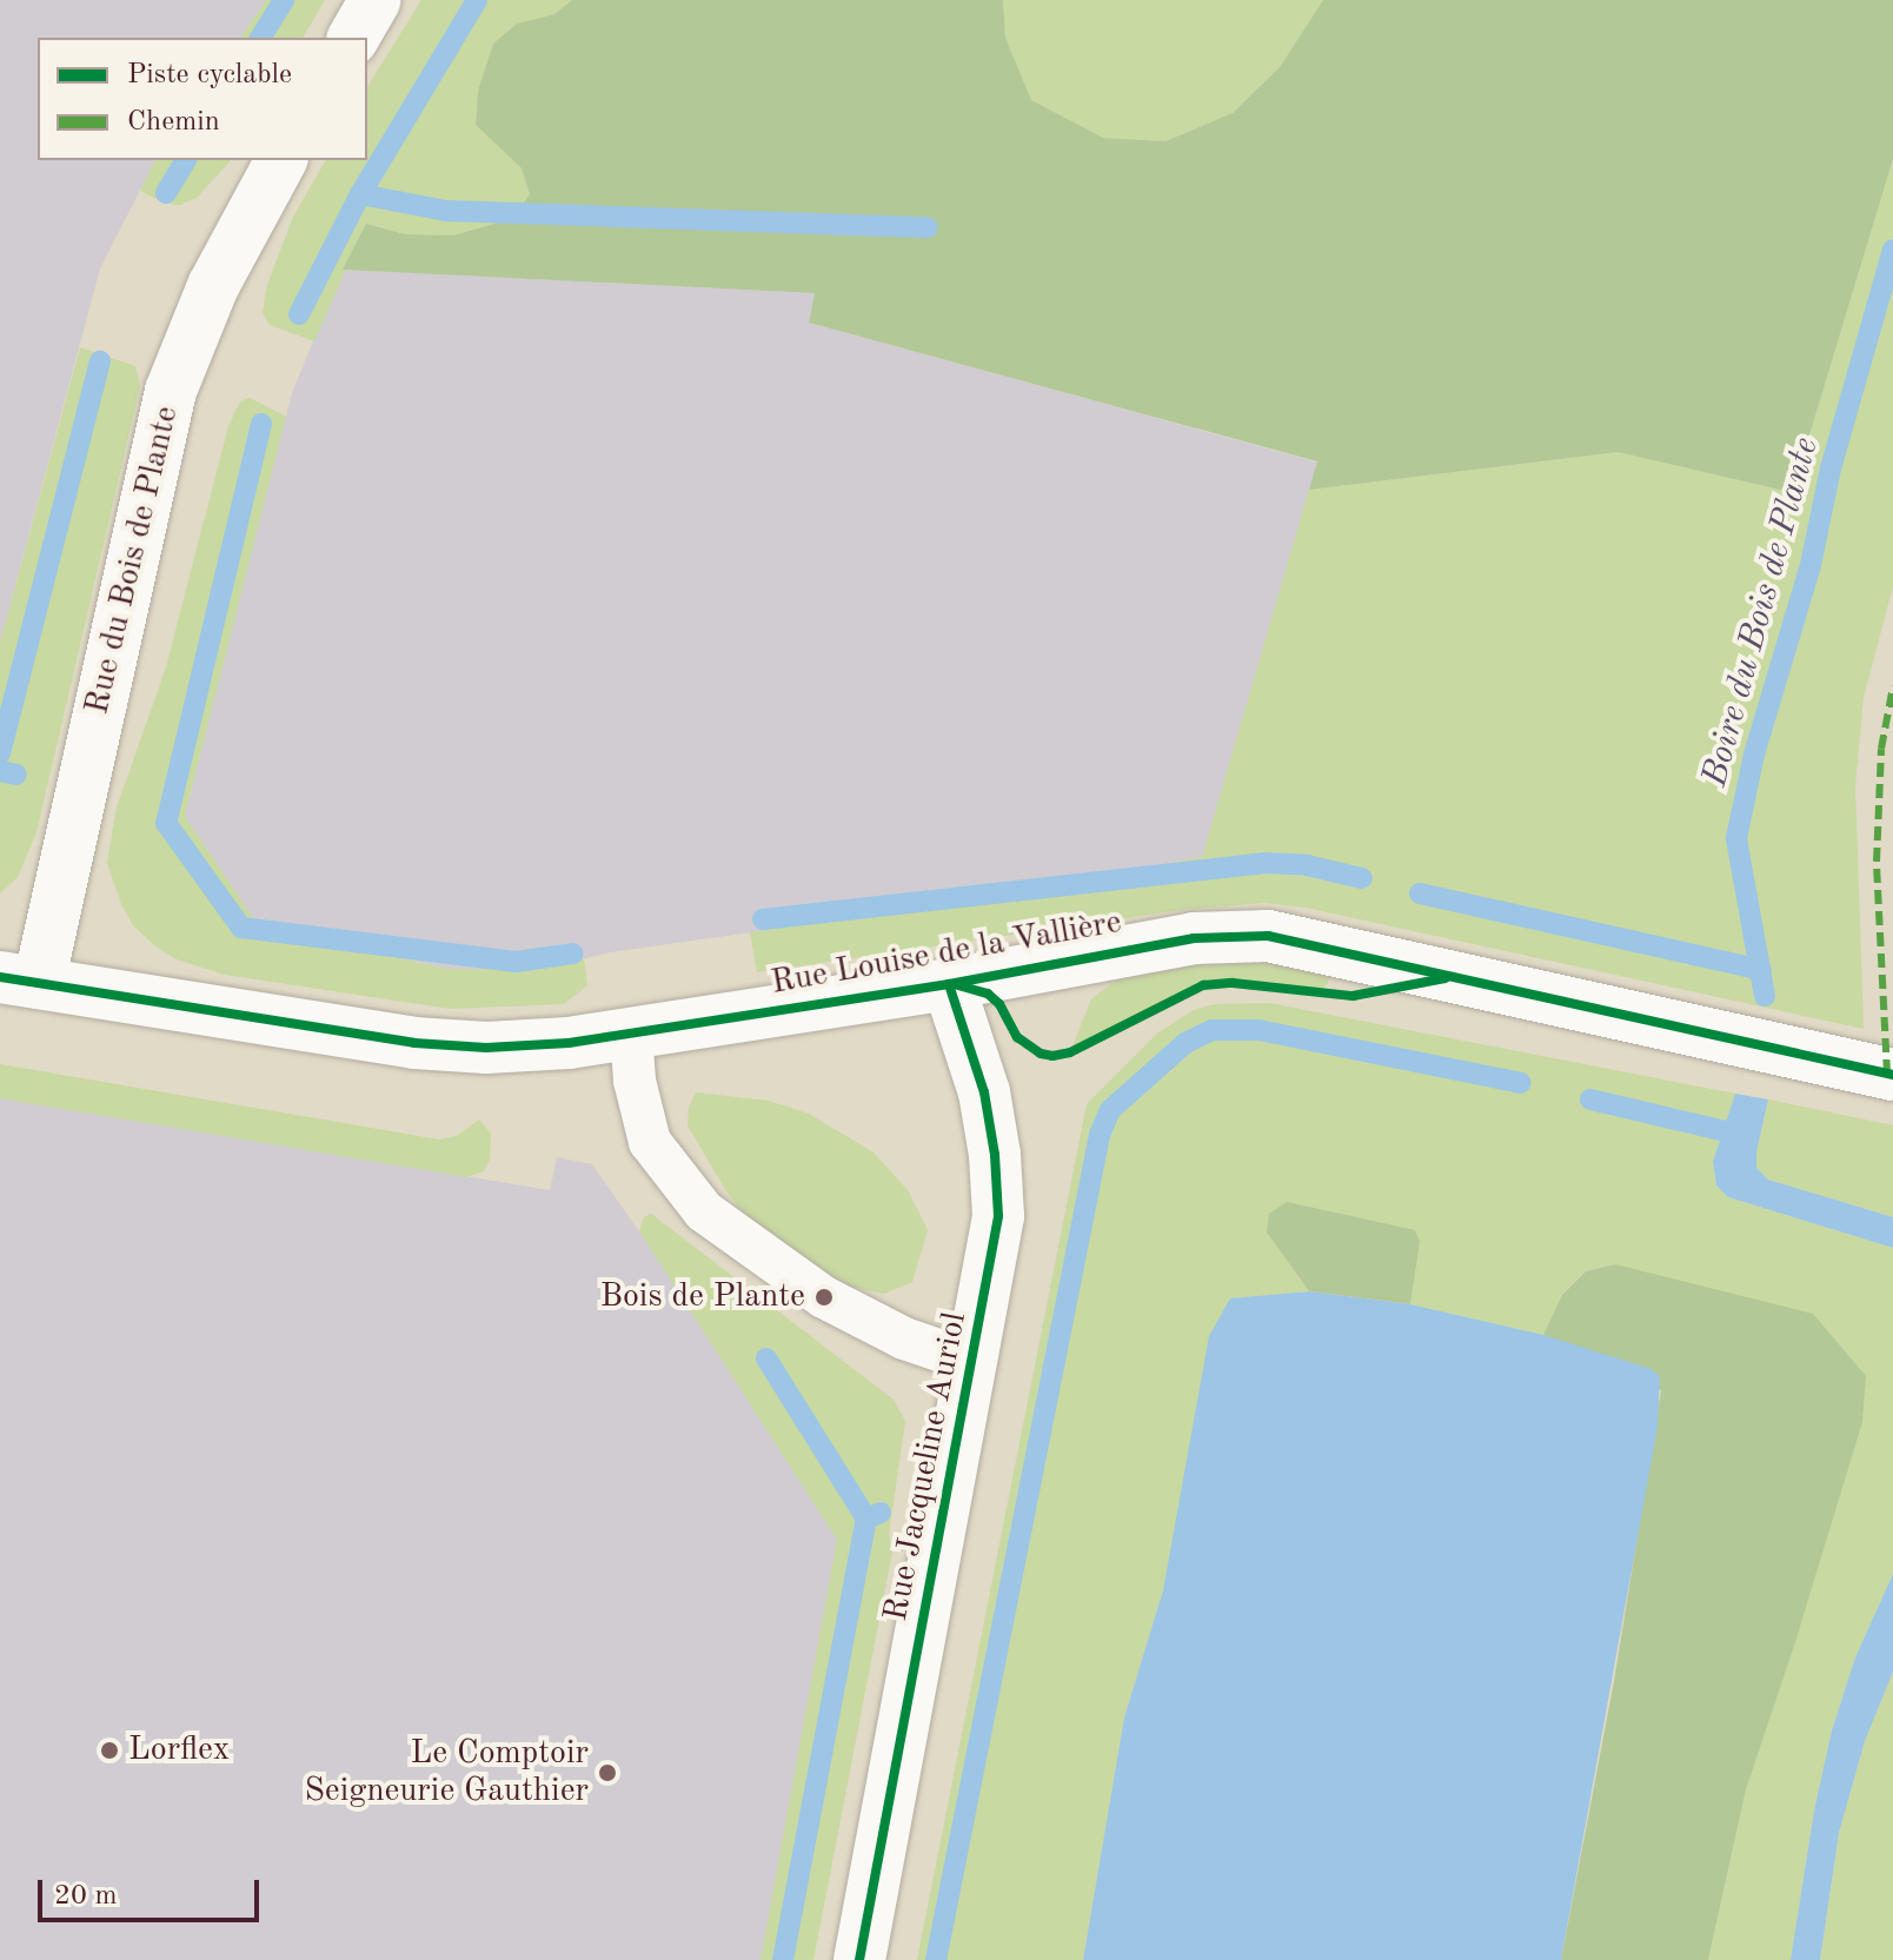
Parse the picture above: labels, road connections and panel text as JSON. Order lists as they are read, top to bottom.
{
  "streets": {
    "street": ["Rue du Bois de Plante", "Rue Louise de la Vallière", "Rue Jacqueline Auriol"]
  },
  "crossings": [
    ["Rue du Bois de Plante", "Rue Louise de la Vallière"],
    ["Rue Louise de la Vallière", "Rue Jacqueline Auriol"]
  ],
  "water": ["Boire du Bois de Plante"],
  "places": ["Bois de Plante", "Lorflex", "Le Comptoir Seigneurie Gauthier"],
  "legend": ["Piste cyclable", "Chemin"],
  "scale_bar": "20 m"
}
